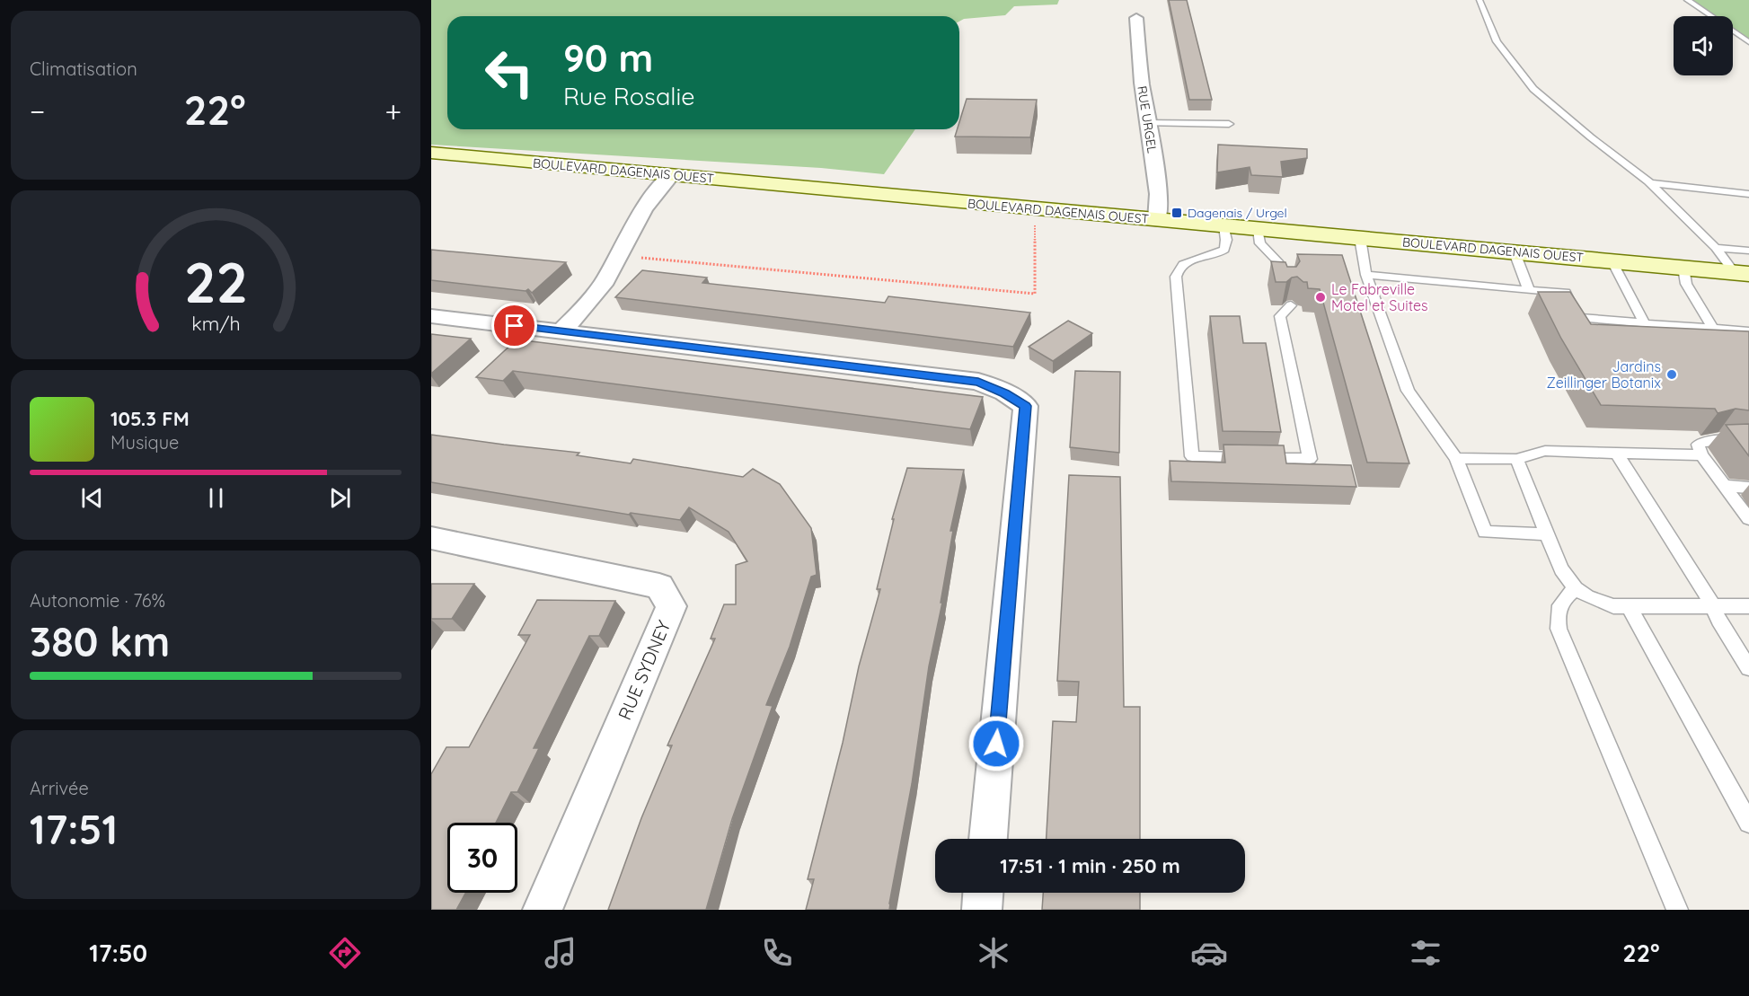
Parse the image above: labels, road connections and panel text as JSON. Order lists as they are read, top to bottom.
{
  "streets": {
    "main road": ["BOULEVARD DAGENAIS OUEST"],
    "street": ["RUE URGEL", "RUE SYDNEY"]
  },
  "crossings": [
    ["RUE URGEL", "BOULEVARD DAGENAIS OUEST"]
  ],
  "places": {
    "transit": ["Dagenais / Urgel"],
    "other": ["Le Fabreville Motel et Suites", "Jardins Zeillinger Botanix"]
  },
  "page": {
    "tile": [
      "Climatisation",
      ["Autonomie · 76%", "380 km"],
      ["Arrivée", "17:51"]
    ],
    "turn": ["90 m", "Rue Rosalie"],
    "heat": ["−", "22°", "+"],
    "song": ["105.3 FM", "Musique"],
    "limit": "30",
    "trip": "17:51 · 1 min · 250 m",
    "tabs": ["17:50", "22°"],
    "gauge": ["22", "km/h"]
  }
}
